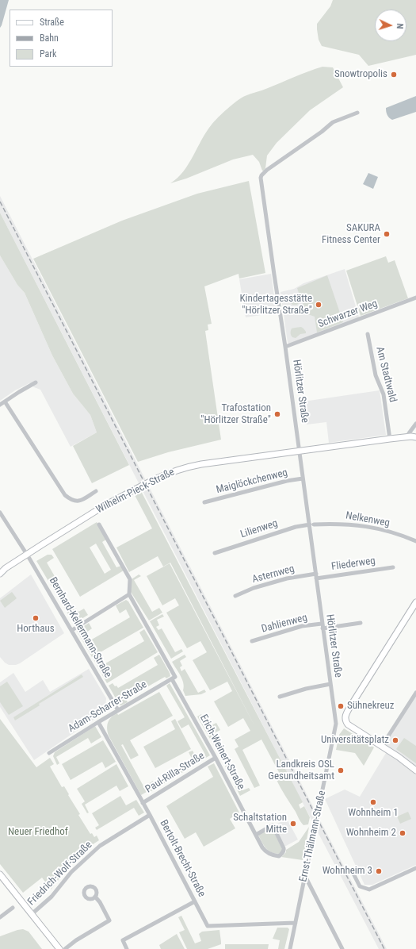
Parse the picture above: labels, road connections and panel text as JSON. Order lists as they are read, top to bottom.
{
  "streets": {
    "main road": ["Wilhelm-Pieck-Straße"],
    "street": [
      "Schwarzer Weg",
      "Am Stadtwald",
      "Hörlitzer Straße",
      "Maiglöckchenweg",
      "Nelkenweg",
      "Lilienweg",
      "Fliederweg",
      "Asternweg",
      "Dahlienweg",
      "Bernhard-Kellermann-Straße",
      "Adam-Scharrer-Straße",
      "Erich-Weinert-Straße",
      "Paul-Rilla-Straße",
      "Ernst-Thälmann-Straße",
      "Bertolt-Brecht-Straße",
      "Friedrich-Wolf-Straße"
    ]
  },
  "crossings": [
    ["Schwarzer Weg", "Hörlitzer Straße"],
    ["Am Stadtwald", "Wilhelm-Pieck-Straße"],
    ["Hörlitzer Straße", "Maiglöckchenweg"],
    ["Hörlitzer Straße", "Wilhelm-Pieck-Straße"],
    ["Hörlitzer Straße", "Nelkenweg"],
    ["Hörlitzer Straße", "Lilienweg"],
    ["Hörlitzer Straße", "Fliederweg"],
    ["Hörlitzer Straße", "Asternweg"],
    ["Hörlitzer Straße", "Dahlienweg"],
    ["Hörlitzer Straße", "Ernst-Thälmann-Straße"],
    ["Wilhelm-Pieck-Straße", "Bernhard-Kellermann-Straße"],
    ["Nelkenweg", "Lilienweg"],
    ["Bernhard-Kellermann-Straße", "Adam-Scharrer-Straße"],
    ["Adam-Scharrer-Straße", "Erich-Weinert-Straße"],
    ["Adam-Scharrer-Straße", "Bertolt-Brecht-Straße"],
    ["Erich-Weinert-Straße", "Paul-Rilla-Straße"],
    ["Paul-Rilla-Straße", "Bertolt-Brecht-Straße"],
    ["Ernst-Thälmann-Straße", "Bertolt-Brecht-Straße"],
    ["Bertolt-Brecht-Straße", "Friedrich-Wolf-Straße"]
  ],
  "parks": ["Neuer Friedhof"],
  "places": [
    "Snowtropolis",
    "SAKURA Fitness Center",
    "Kindertagesstätte \"Hörlitzer Straße\"",
    "Trafostation \"Hörlitzer Straße\"",
    "Horthaus",
    "Sühnekreuz",
    "Universitätsplatz",
    "Landkreis OSL Gesundheitsamt",
    "Wohnheim 1",
    "Schaltstation Mitte",
    "Wohnheim 2",
    "Wohnheim 3"
  ],
  "legend": ["Straße", "Bahn", "Park"],
  "north": "right"
}
